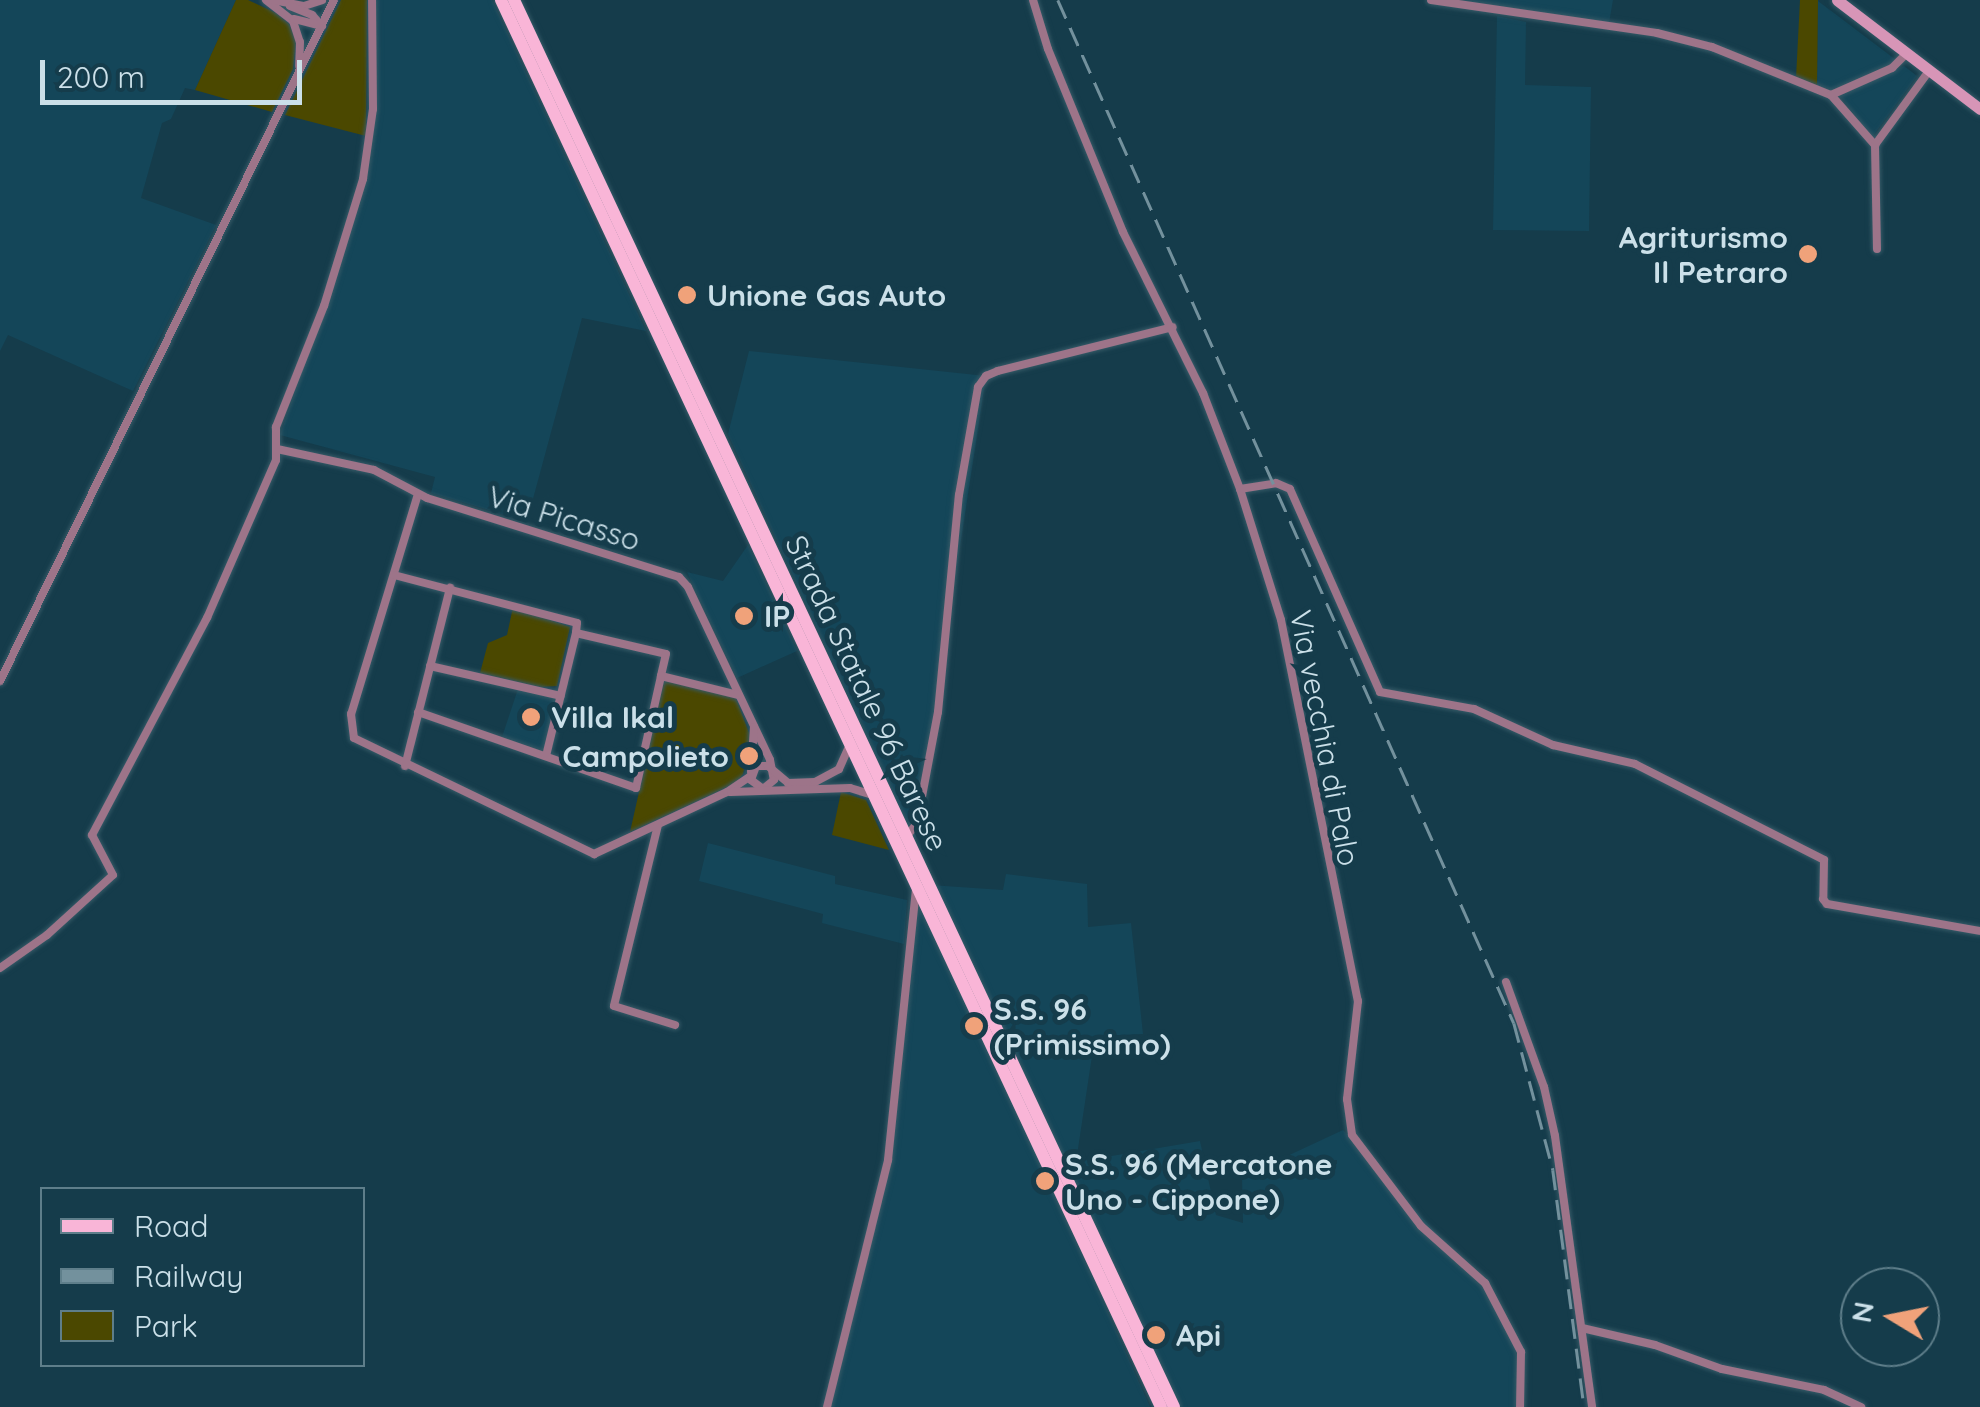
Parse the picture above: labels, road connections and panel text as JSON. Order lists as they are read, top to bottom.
{
  "streets": {
    "main road": ["Strada Statale 96 Barese"],
    "street": ["Via Picasso", "Via vecchia di Palo"]
  },
  "places": [
    "Agriturismo Il Petraro",
    "Unione Gas Auto",
    "IP",
    "Villa Ikal",
    "Campolieto",
    "S.S. 96 (Primissimo)",
    "S.S. 96 (Mercatone Uno - Cippone)",
    "Api"
  ],
  "legend": ["Road", "Railway", "Park"],
  "scale_bar": "200 m",
  "north": "left"
}
